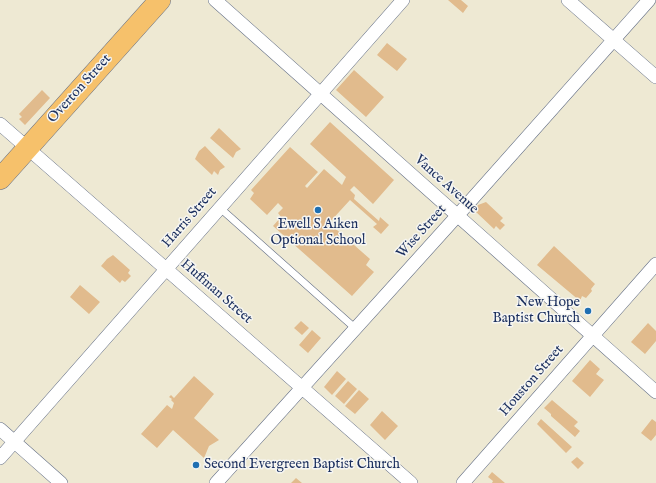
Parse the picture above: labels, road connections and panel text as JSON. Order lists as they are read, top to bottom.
{
  "streets": {
    "main road": ["Overton Street"],
    "street": [
      "Vance Avenue",
      "Harris Street",
      "Wise Street",
      "Huffman Street",
      "Houston Street"
    ]
  },
  "crossings": [
    ["Overton Street", "Huffman Street"],
    ["Vance Avenue", "Harris Street"],
    ["Vance Avenue", "Wise Street"],
    ["Vance Avenue", "Houston Street"],
    ["Harris Street", "Huffman Street"],
    ["Wise Street", "Huffman Street"]
  ],
  "places": ["Ewell S Aiken Optional School", "New Hope Baptist Church", "Second Evergreen Baptist Church"]
}
